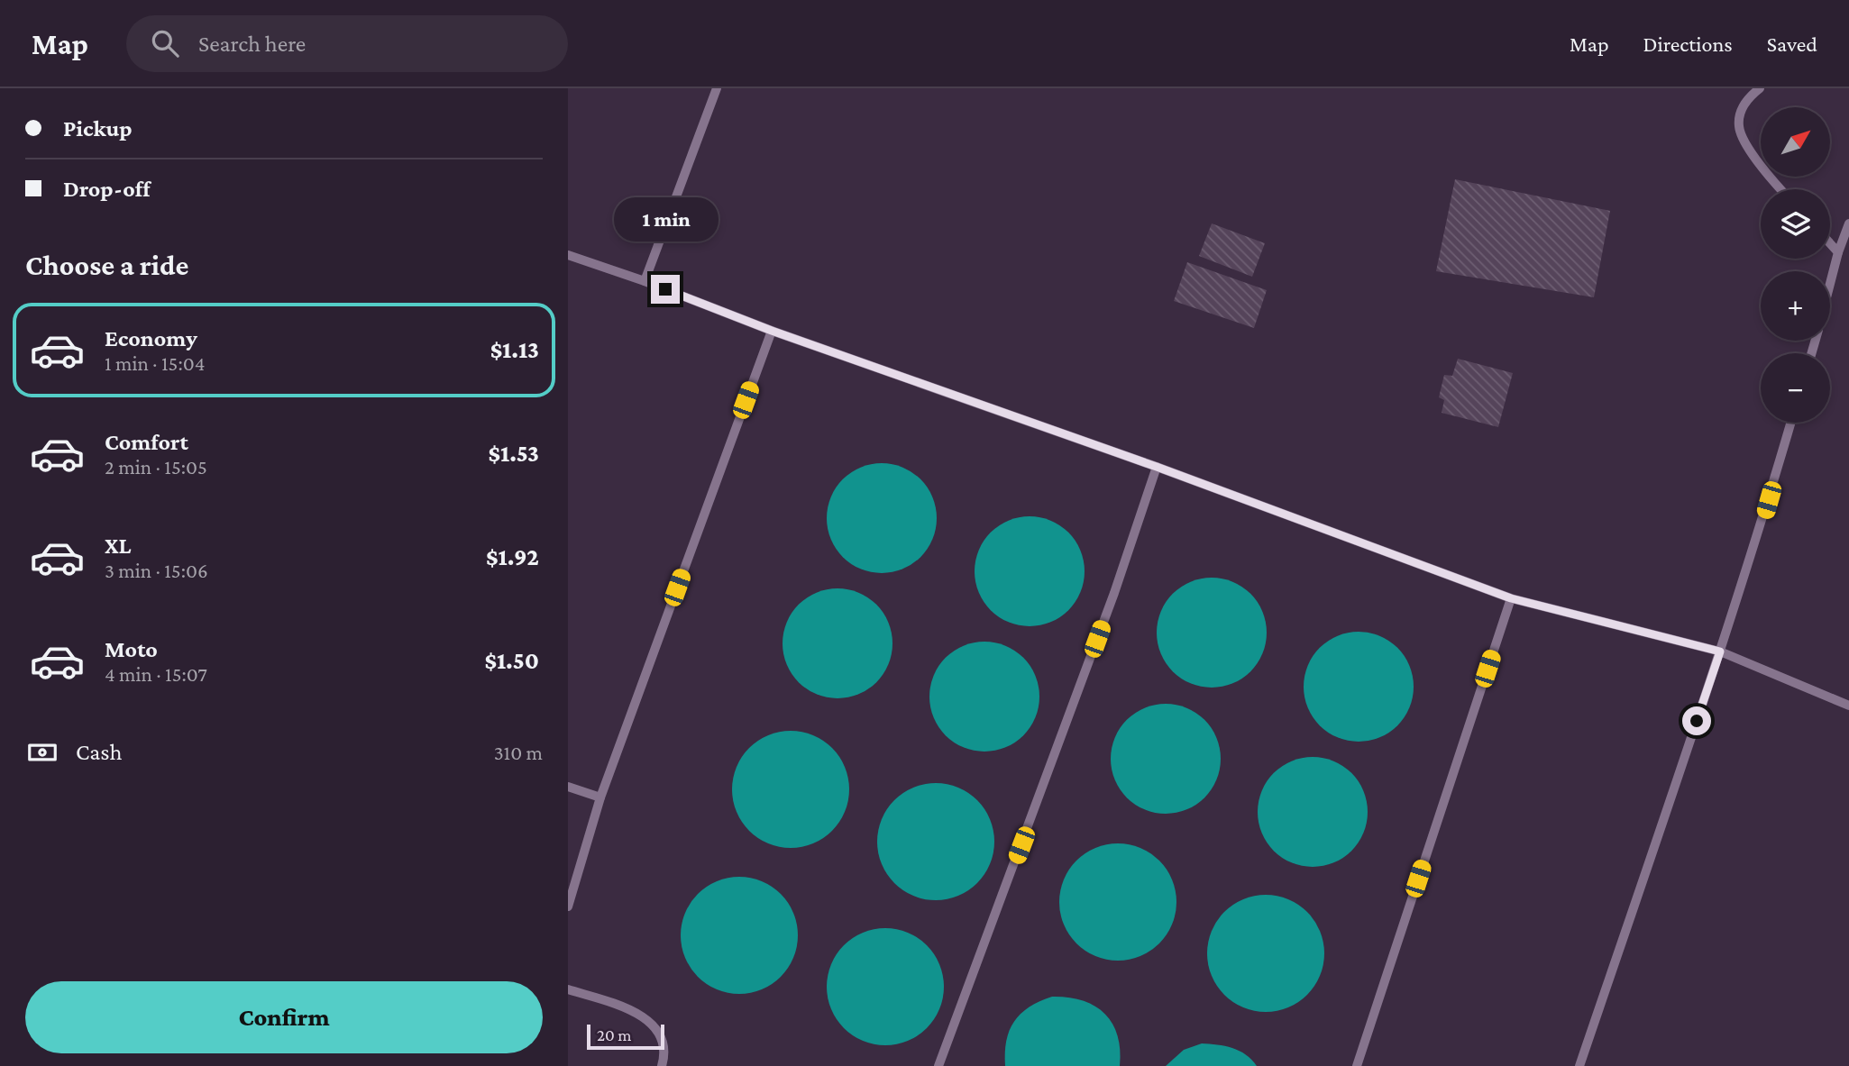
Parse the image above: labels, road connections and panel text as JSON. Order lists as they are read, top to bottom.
{
  "scale_bar": "20 m",
  "north": "top right",
  "page": {
    "header": "Map",
    "search": "Search here",
    "nav": ["Map", "Directions", "Saved"],
    "banner": ["Pickup", "Drop-off"],
    "map_buttons": ["+", "−"],
    "bubble": "1 min",
    "heading": "Choose a ride",
    "list": [
      {
        "name": "Economy",
        "note": "1 min · 15:04",
        "value": "$1.13"
      },
      {
        "name": "Comfort",
        "note": "2 min · 15:05",
        "value": "$1.53"
      },
      {
        "name": "XL",
        "note": "3 min · 15:06",
        "value": "$1.92"
      },
      {
        "name": "Moto",
        "note": "4 min · 15:07",
        "value": "$1.50"
      }
    ],
    "pay": ["Cash", "310 m"],
    "buttons": "Confirm",
    "scale": "20 m"
  }
}
